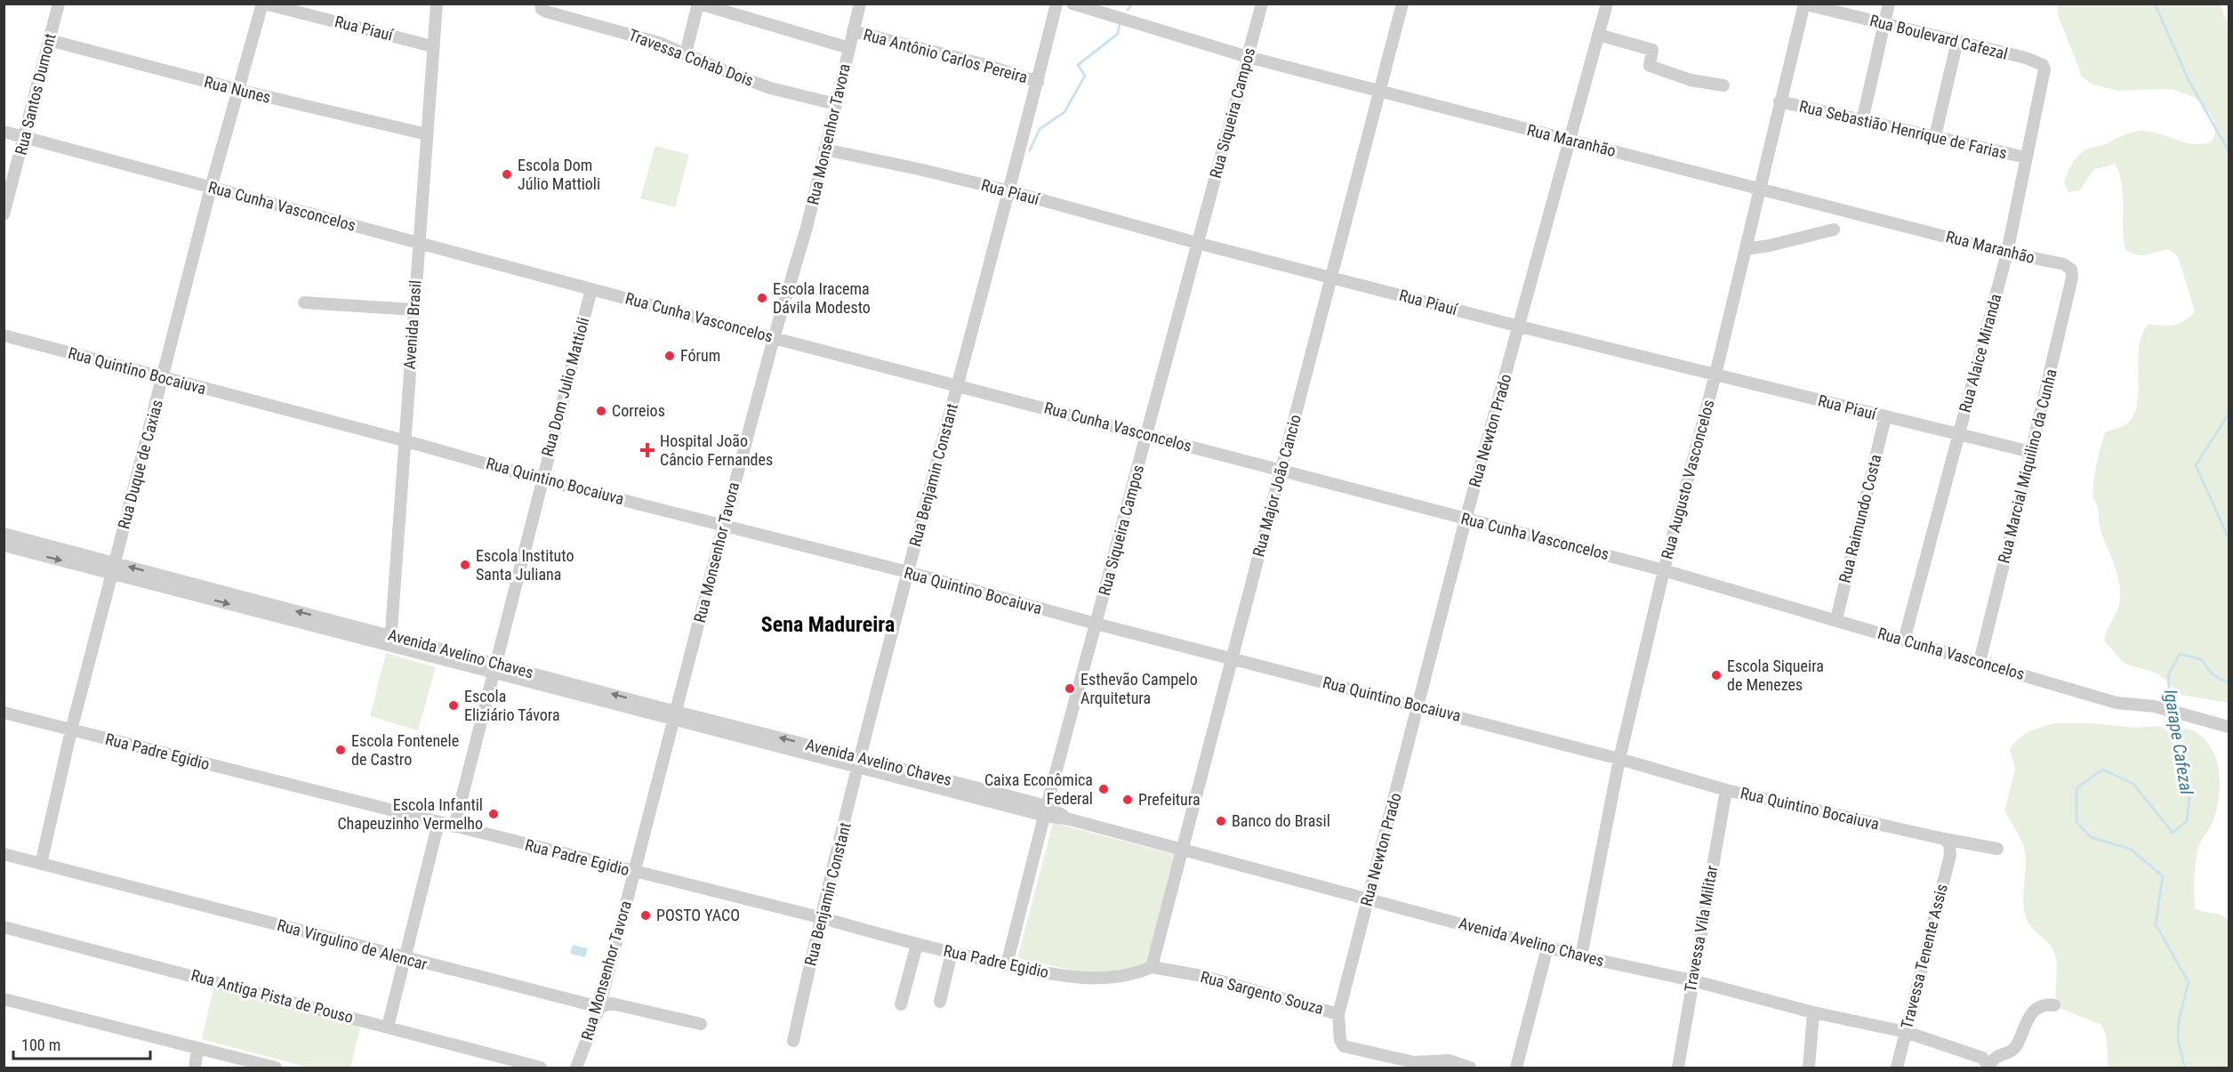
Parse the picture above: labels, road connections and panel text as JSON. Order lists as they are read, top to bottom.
{
  "streets": {
    "street": [
      "Rua Piauí",
      "Rua Boulevard Cafezal",
      "Rua Antônio Carlos Pereira",
      "Travessa Cohab Dois",
      "Rua Nunes",
      "Rua Santos Dumont",
      "Rua Siqueira Campos",
      "Rua Sebastião Henrique de Farias",
      "Rua Monsenhor Tavora",
      "Rua Maranhão",
      "Rua Cunha Vasconcelos",
      "Avenida Brasil",
      "Rua Alaice Miranda",
      "Rua Quintino Bocaiuva",
      "Rua Dom Julio Mattioli",
      "Rua Newton Prado",
      "Rua Duque de Caxias",
      "Rua Marcial Miquilino da Cunha",
      "Rua Benjamin Constant",
      "Rua Augusto Vasconcelos",
      "Rua Major João Cancio",
      "Rua Raimundo Costa",
      "Avenida Avelino Chaves",
      "Rua Padre Egidio",
      "Travessa Vila Militar",
      "Rua Virgulino de Alencar",
      "Travessa Tenente Assis",
      "Rua Sargento Souza",
      "Rua Antiga Pista de Pouso"
    ]
  },
  "crossings": [
    ["Rua Piauí", "Rua Siqueira Campos"],
    ["Rua Piauí", "Rua Monsenhor Tavora"],
    ["Rua Piauí", "Avenida Brasil"],
    ["Rua Piauí", "Rua Alaice Miranda"],
    ["Rua Piauí", "Rua Newton Prado"],
    ["Rua Piauí", "Rua Duque de Caxias"],
    ["Rua Piauí", "Rua Marcial Miquilino da Cunha"],
    ["Rua Piauí", "Rua Benjamin Constant"],
    ["Rua Piauí", "Rua Augusto Vasconcelos"],
    ["Rua Piauí", "Rua Major João Cancio"],
    ["Rua Piauí", "Rua Raimundo Costa"],
    ["Rua Boulevard Cafezal", "Rua Alaice Miranda"],
    ["Rua Boulevard Cafezal", "Rua Augusto Vasconcelos"],
    ["Rua Antônio Carlos Pereira", "Rua Monsenhor Tavora"],
    ["Rua Antônio Carlos Pereira", "Rua Benjamin Constant"],
    ["Travessa Cohab Dois", "Rua Monsenhor Tavora"],
    ["Rua Nunes", "Rua Santos Dumont"],
    ["Rua Nunes", "Avenida Brasil"],
    ["Rua Nunes", "Rua Duque de Caxias"],
    ["Rua Santos Dumont", "Rua Cunha Vasconcelos"],
    ["Rua Siqueira Campos", "Rua Maranhão"],
    ["Rua Siqueira Campos", "Rua Cunha Vasconcelos"],
    ["Rua Siqueira Campos", "Rua Quintino Bocaiuva"],
    ["Rua Siqueira Campos", "Avenida Avelino Chaves"],
    ["Rua Siqueira Campos", "Rua Padre Egidio"],
    ["Rua Sebastião Henrique de Farias", "Rua Alaice Miranda"],
    ["Rua Sebastião Henrique de Farias", "Rua Augusto Vasconcelos"],
    ["Rua Monsenhor Tavora", "Rua Cunha Vasconcelos"],
    ["Rua Monsenhor Tavora", "Rua Quintino Bocaiuva"],
    ["Rua Monsenhor Tavora", "Avenida Avelino Chaves"],
    ["Rua Monsenhor Tavora", "Rua Padre Egidio"],
    ["Rua Monsenhor Tavora", "Rua Virgulino de Alencar"],
    ["Rua Maranhão", "Rua Alaice Miranda"],
    ["Rua Maranhão", "Rua Newton Prado"],
    ["Rua Maranhão", "Rua Marcial Miquilino da Cunha"],
    ["Rua Maranhão", "Rua Augusto Vasconcelos"],
    ["Rua Maranhão", "Rua Major João Cancio"],
    ["Rua Cunha Vasconcelos", "Avenida Brasil"],
    ["Rua Cunha Vasconcelos", "Rua Alaice Miranda"],
    ["Rua Cunha Vasconcelos", "Rua Dom Julio Mattioli"],
    ["Rua Cunha Vasconcelos", "Rua Newton Prado"],
    ["Rua Cunha Vasconcelos", "Rua Duque de Caxias"],
    ["Rua Cunha Vasconcelos", "Rua Marcial Miquilino da Cunha"],
    ["Rua Cunha Vasconcelos", "Rua Benjamin Constant"],
    ["Rua Cunha Vasconcelos", "Rua Augusto Vasconcelos"],
    ["Rua Cunha Vasconcelos", "Rua Major João Cancio"],
    ["Rua Cunha Vasconcelos", "Rua Raimundo Costa"],
    ["Avenida Brasil", "Rua Quintino Bocaiuva"],
    ["Avenida Brasil", "Avenida Avelino Chaves"],
    ["Rua Quintino Bocaiuva", "Rua Dom Julio Mattioli"],
    ["Rua Quintino Bocaiuva", "Rua Newton Prado"],
    ["Rua Quintino Bocaiuva", "Rua Duque de Caxias"],
    ["Rua Quintino Bocaiuva", "Rua Benjamin Constant"],
    ["Rua Quintino Bocaiuva", "Rua Augusto Vasconcelos"],
    ["Rua Quintino Bocaiuva", "Rua Major João Cancio"],
    ["Rua Quintino Bocaiuva", "Travessa Vila Militar"],
    ["Rua Quintino Bocaiuva", "Travessa Tenente Assis"],
    ["Rua Dom Julio Mattioli", "Avenida Avelino Chaves"],
    ["Rua Dom Julio Mattioli", "Rua Padre Egidio"],
    ["Rua Newton Prado", "Avenida Avelino Chaves"],
    ["Rua Newton Prado", "Rua Sargento Souza"],
    ["Rua Duque de Caxias", "Avenida Avelino Chaves"],
    ["Rua Duque de Caxias", "Rua Padre Egidio"],
    ["Rua Duque de Caxias", "Rua Virgulino de Alencar"],
    ["Rua Benjamin Constant", "Avenida Avelino Chaves"],
    ["Rua Benjamin Constant", "Rua Padre Egidio"],
    ["Rua Augusto Vasconcelos", "Avenida Avelino Chaves"],
    ["Rua Major João Cancio", "Avenida Avelino Chaves"],
    ["Rua Major João Cancio", "Rua Padre Egidio"],
    ["Rua Major João Cancio", "Rua Sargento Souza"],
    ["Avenida Avelino Chaves", "Travessa Vila Militar"],
    ["Avenida Avelino Chaves", "Travessa Tenente Assis"],
    ["Rua Padre Egidio", "Rua Sargento Souza"]
  ],
  "districts": ["Sena Madureira"],
  "water": ["Igarape Cafezal"],
  "places": {
    "other": [
      "Escola Dom Júlio Mattioli",
      "Escola Iracema Dávila Modesto",
      "Fórum",
      "Correios",
      "Escola Instituto Santa Juliana",
      "Escola Siqueira de Menezes",
      "Esthevão Campelo Arquitetura",
      "Escola Eliziário Távora",
      "Escola Fontenele de Castro",
      "Caixa Econômica Federal",
      "Prefeitura",
      "Escola Infantil Chapeuzinho Vermelho",
      "Banco do Brasil",
      "POSTO YACO"
    ],
    "health": ["Hospital João Câncio Fernandes"]
  },
  "scale_bar": "100 m"
}
